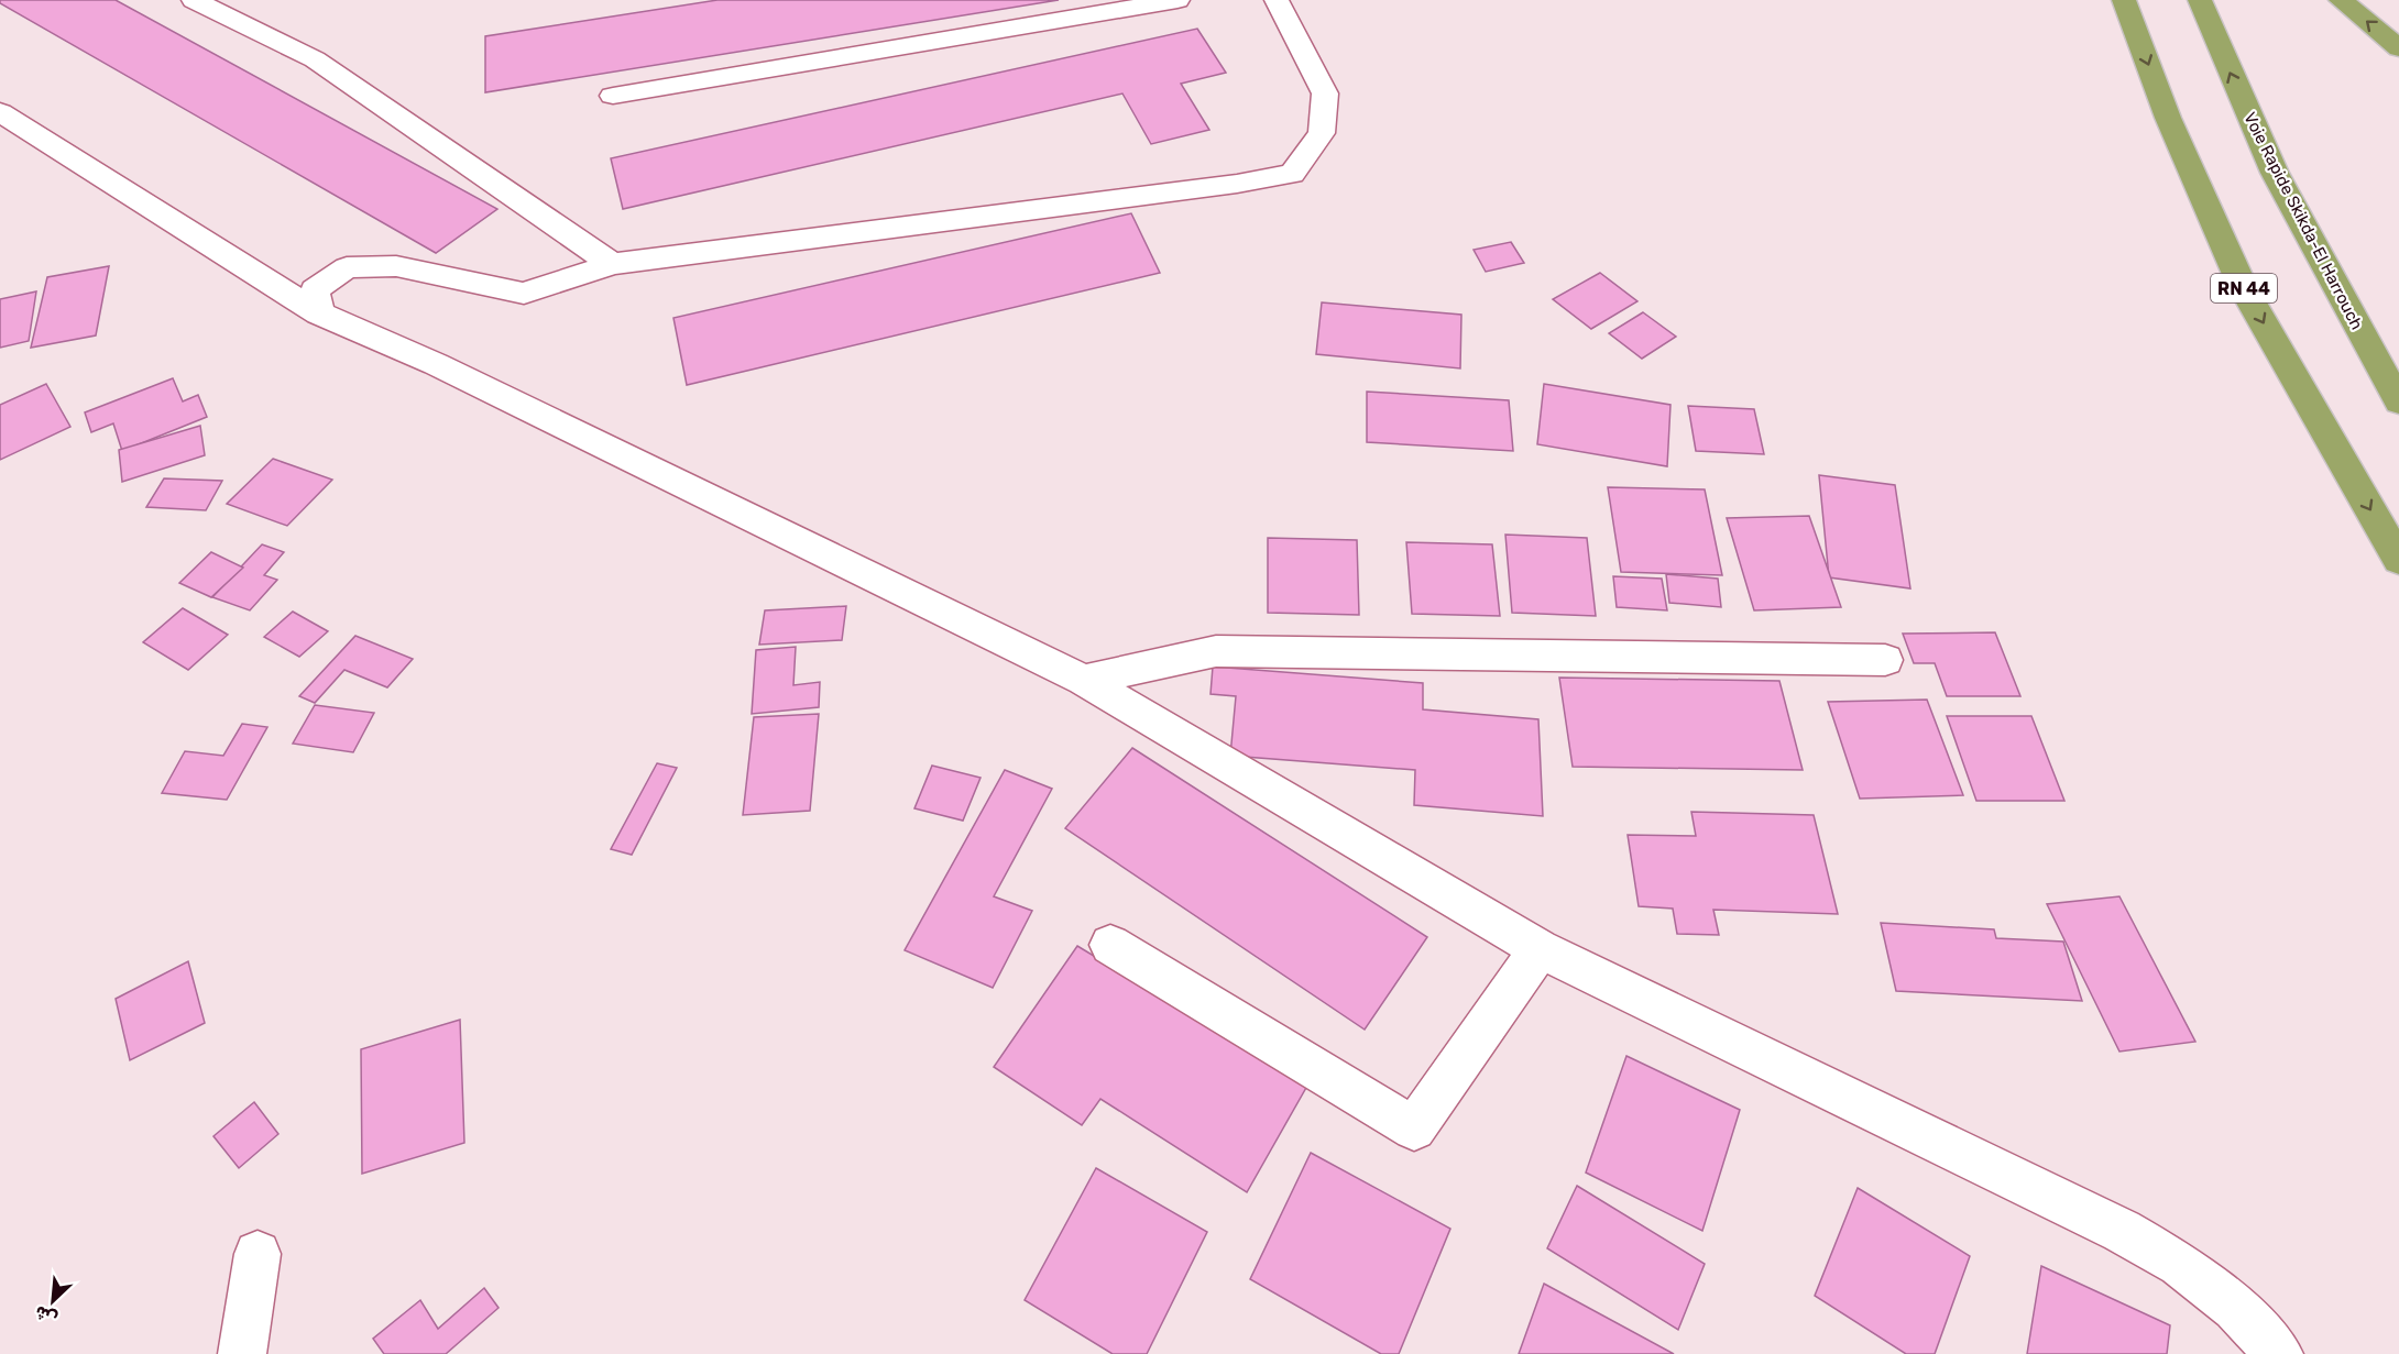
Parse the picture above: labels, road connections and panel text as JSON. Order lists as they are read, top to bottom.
{
  "streets": {
    "highway": ["Voie Rapide Skikda-El Harrouch", "RN 44"]
  },
  "north": "bottom left"
}
